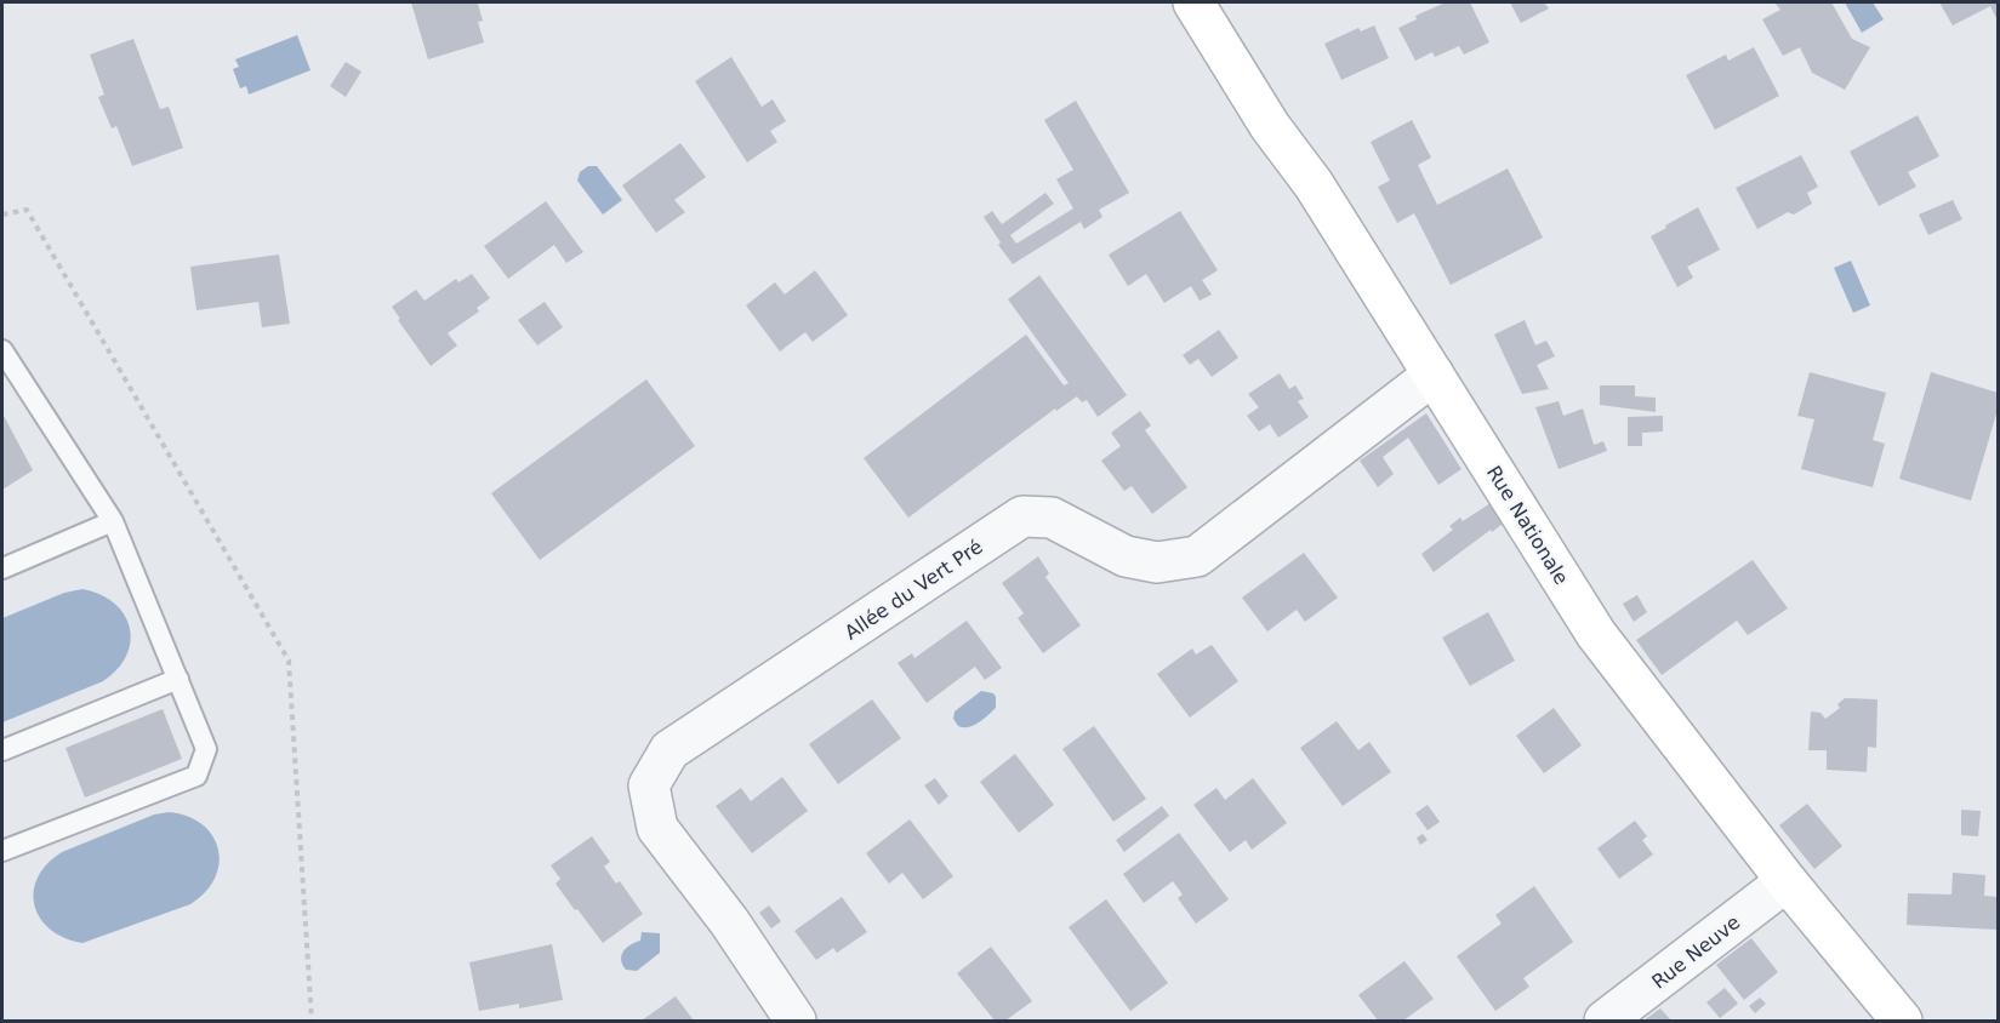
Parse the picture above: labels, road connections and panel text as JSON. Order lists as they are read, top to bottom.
{
  "streets": {
    "main road": ["Rue Nationale"],
    "street": ["Allée du Vert Pré", "Rue Neuve"]
  },
  "crossings": [
    ["Rue Nationale", "Allée du Vert Pré"],
    ["Rue Nationale", "Rue Neuve"]
  ]
}
